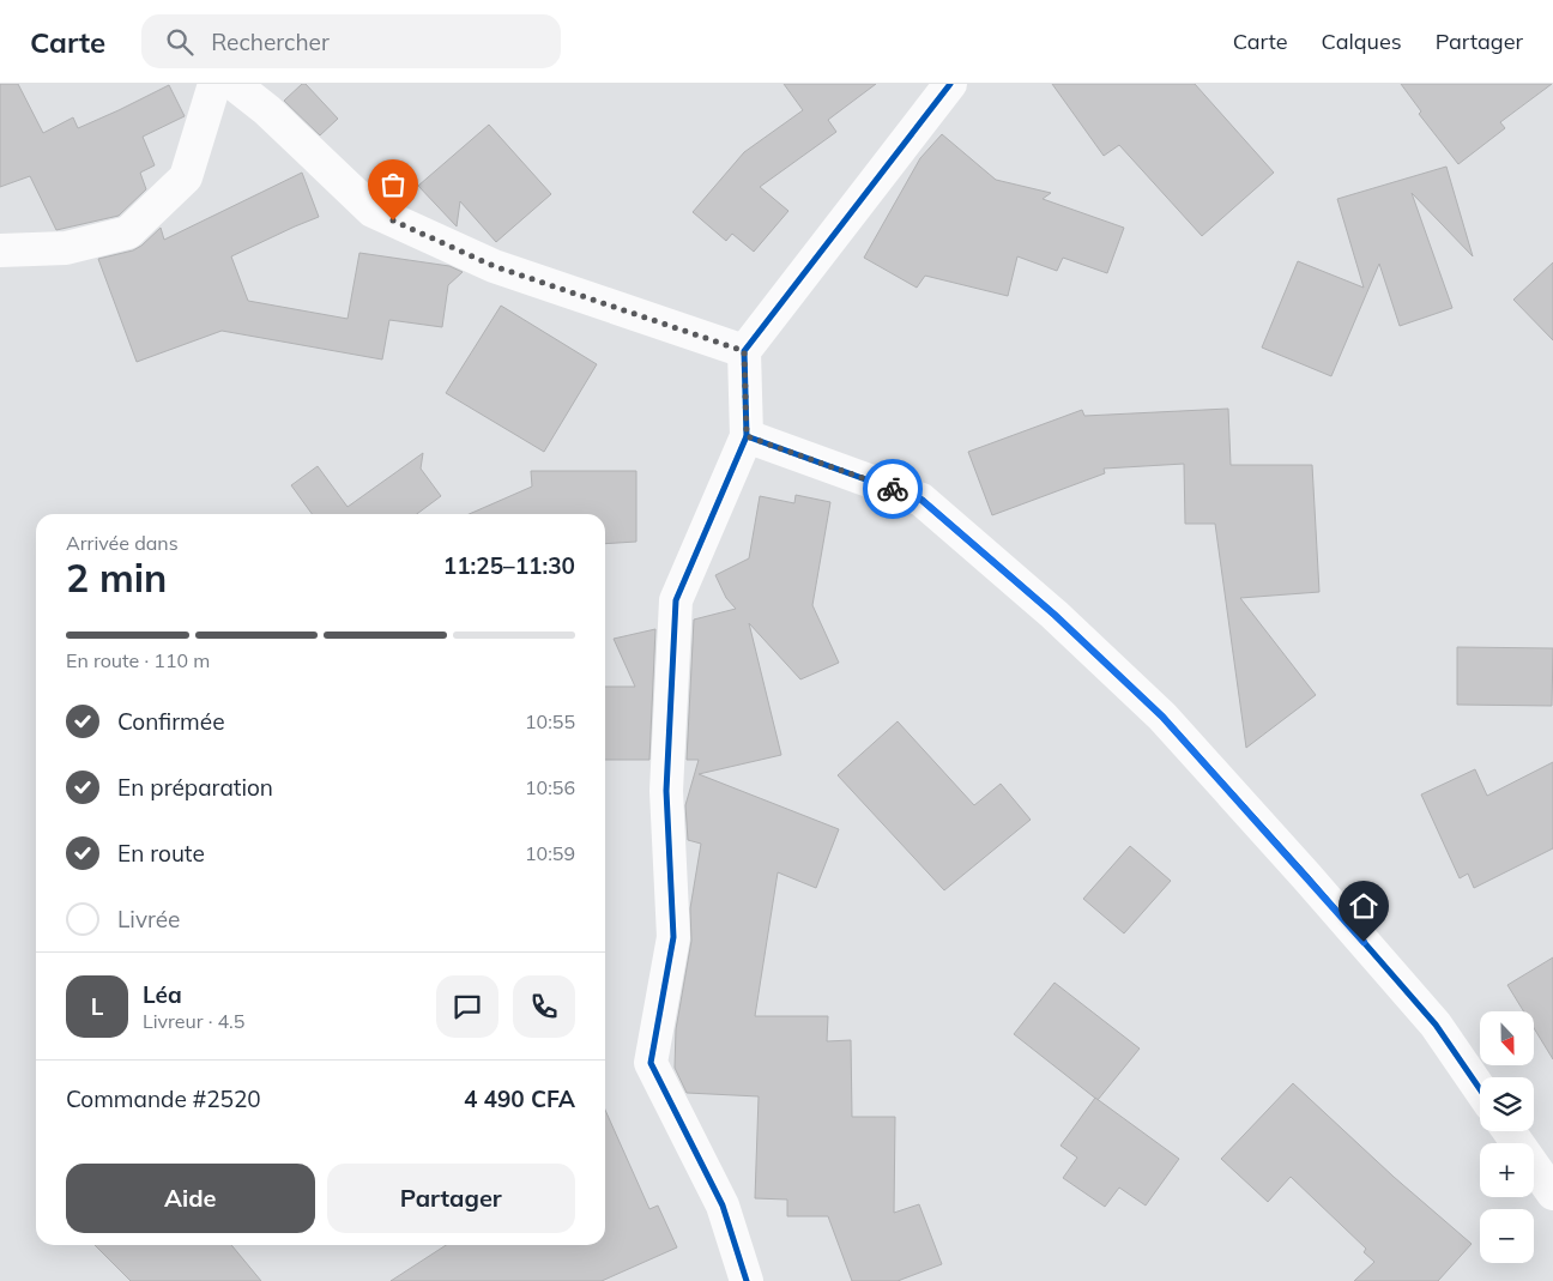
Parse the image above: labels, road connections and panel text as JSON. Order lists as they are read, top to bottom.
{
  "north": "bottom",
  "page": {
    "header": "Carte",
    "search": "Rechercher",
    "nav": ["Carte", "Calques", "Partager"],
    "heading": ["2 min", "Arrivée dans", "11:25–11:30"],
    "panel": [
      "Léa",
      "Livreur · 4.5",
      "Commande #2520",
      "4 490 CFA"
    ],
    "bar": "En route · 110 m",
    "list": [
      ["Confirmée", "10:55"],
      ["En préparation", "10:56"],
      ["En route", "10:59"],
      "Livrée"
    ],
    "round": "L",
    "map_buttons": ["+", "−"],
    "buttons": ["Aide", "Partager"]
  }
}
